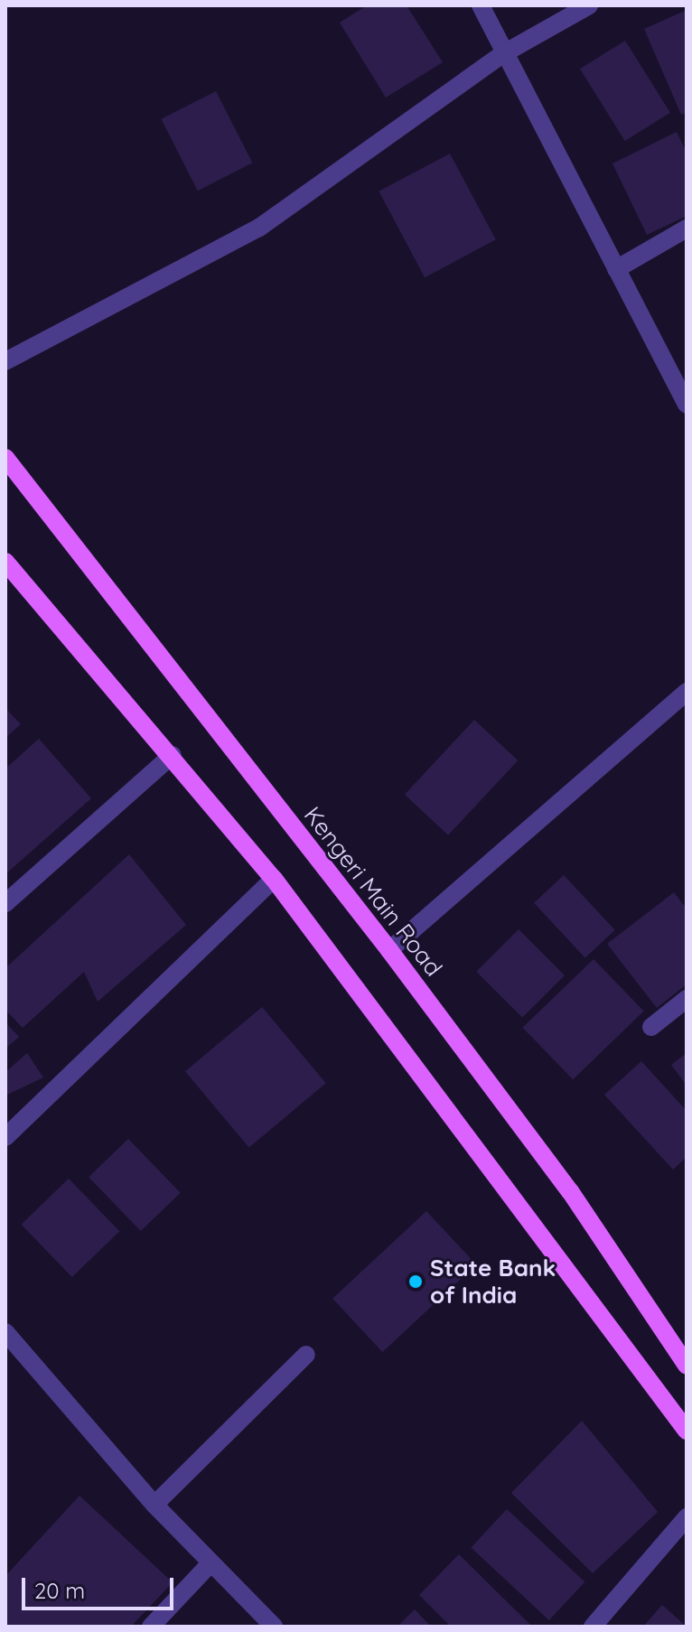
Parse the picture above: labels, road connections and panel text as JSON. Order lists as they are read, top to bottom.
{
  "streets": {
    "main road": ["Kengeri Main Road"]
  },
  "places": ["State Bank of India"],
  "scale_bar": "20 m"
}
